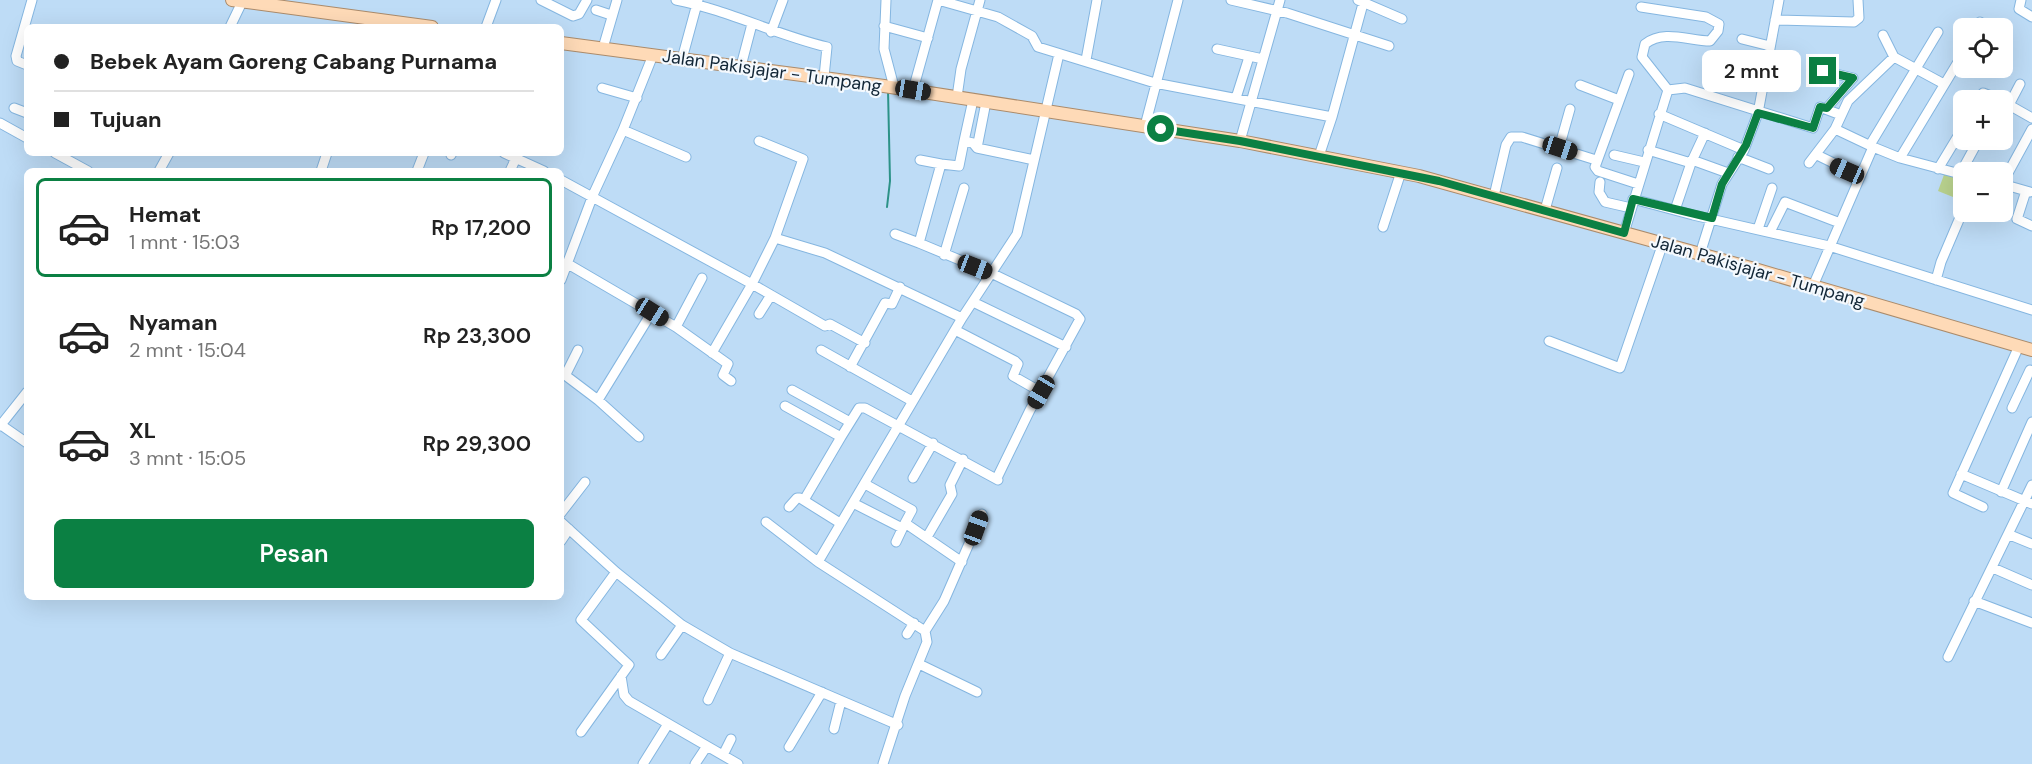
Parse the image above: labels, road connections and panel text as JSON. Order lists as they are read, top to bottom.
{
  "streets": {
    "main road": ["Jalan Pakisjajar - Tumpang"]
  },
  "page": {
    "map_buttons": ["+", "−"],
    "banner": ["Bebek Ayam Goreng Cabang Purnama", "Tujuan"],
    "bubble": "2 mnt",
    "list": [
      {
        "name": "Hemat",
        "note": "1 mnt · 15:03",
        "value": "Rp 17,200"
      },
      {
        "name": "Nyaman",
        "note": "2 mnt · 15:04",
        "value": "Rp 23,300"
      },
      {
        "name": "XL",
        "note": "3 mnt · 15:05",
        "value": "Rp 29,300"
      }
    ],
    "buttons": "Pesan"
  }
}
